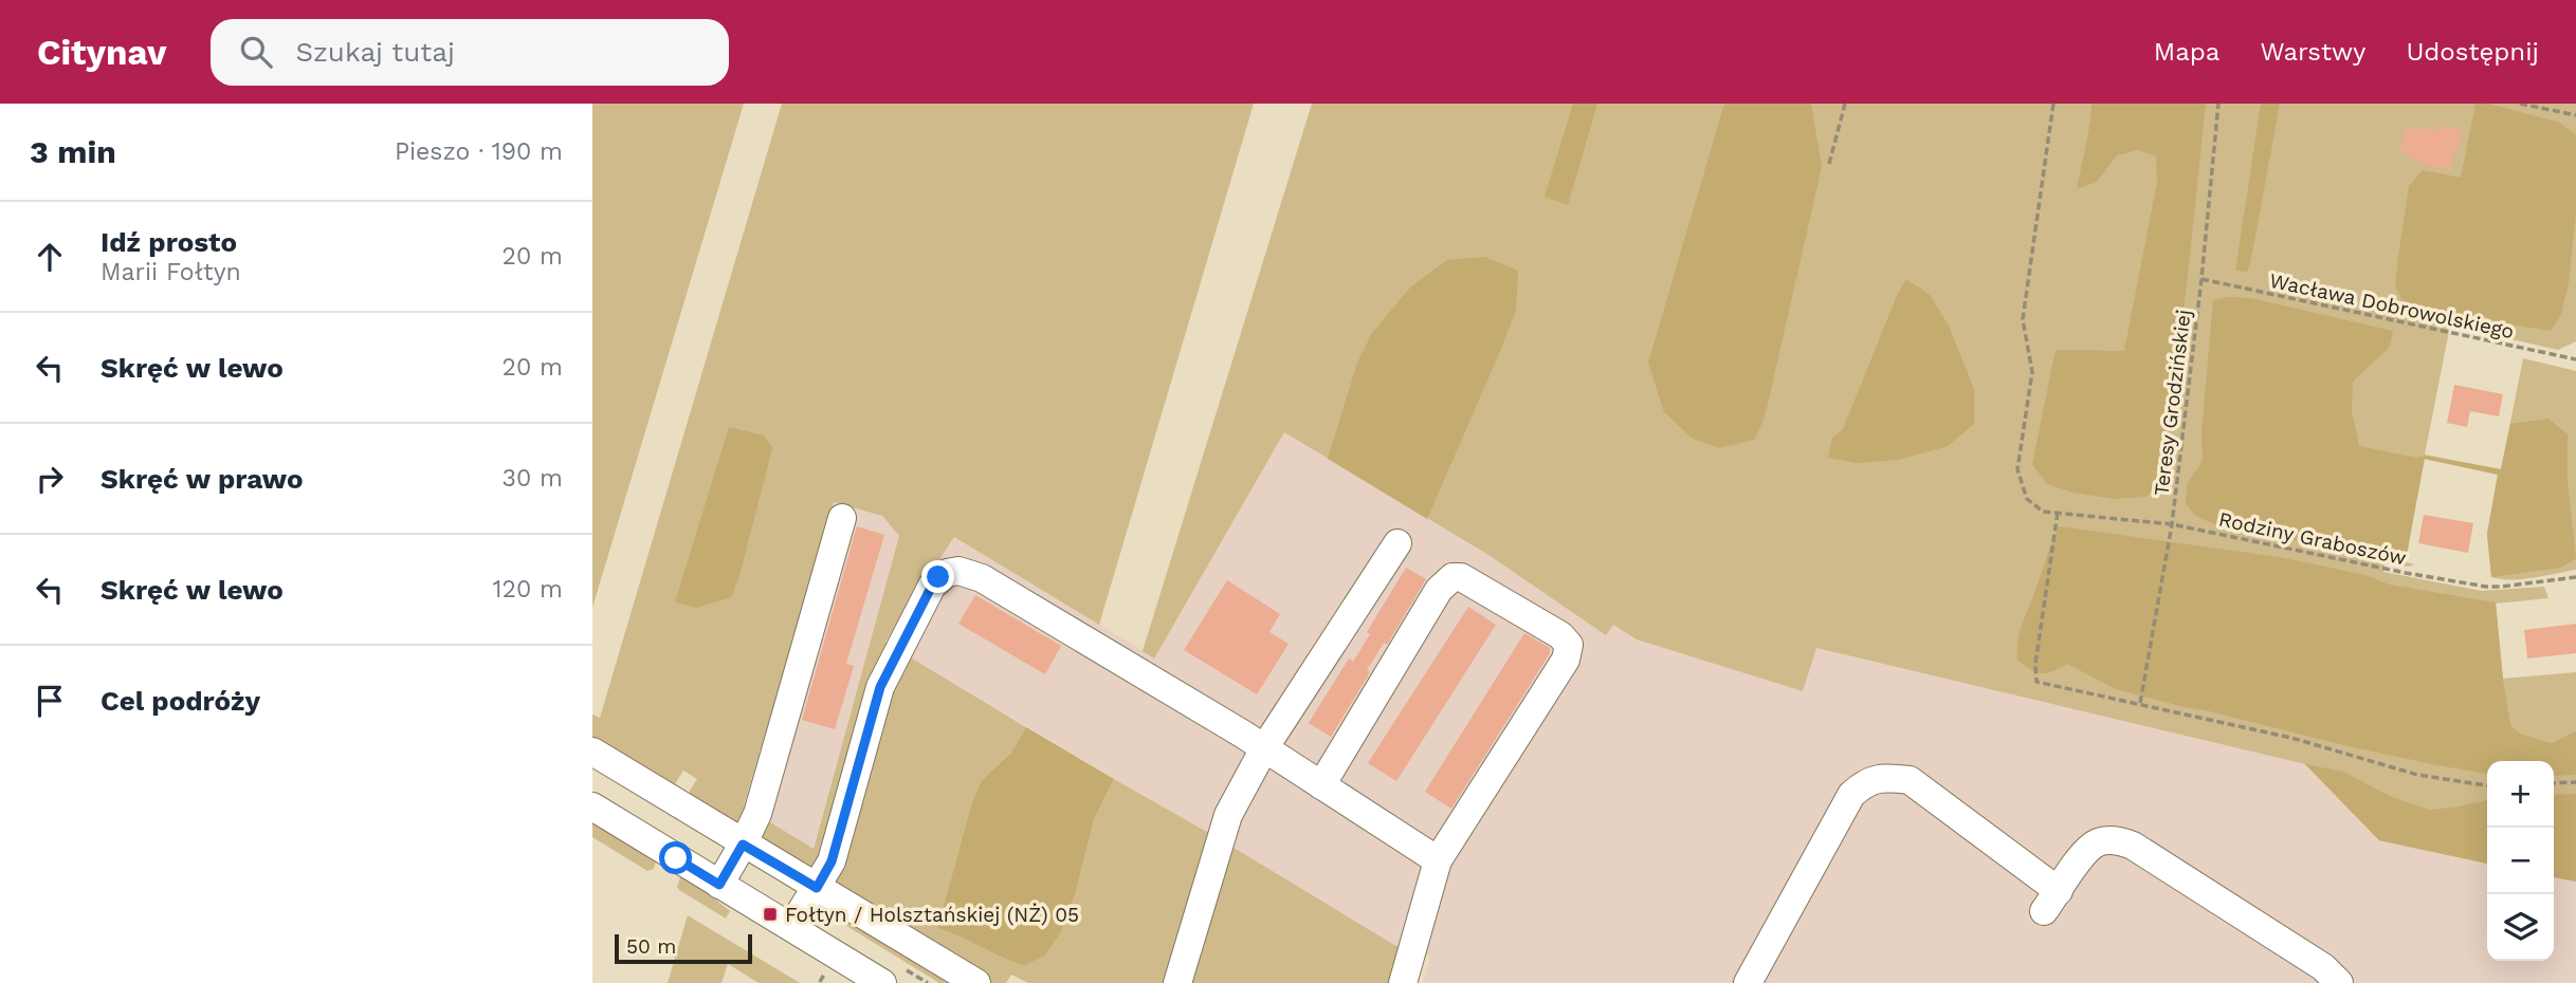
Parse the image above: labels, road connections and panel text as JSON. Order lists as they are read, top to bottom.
{
  "streets": {
    "path": ["Wacława Dobrowolskiego", "Teresy Grodzińskiej", "Rodziny Graboszów"]
  },
  "crossings": [
    ["Wacława Dobrowolskiego", "Teresy Grodzińskiej"],
    ["Teresy Grodzińskiej", "Rodziny Graboszów"]
  ],
  "places": {
    "transit": ["Fołtyn / Holsztańskiej (NŻ) 05"]
  },
  "scale_bar": "50 m",
  "page": {
    "header": "Citynav",
    "search": "Szukaj tutaj",
    "nav": ["Mapa", "Warstwy", "Udostępnij"],
    "heading": ["3 min", "Pieszo · 190 m"],
    "list": [
      ["Idź prosto", "Marii Fołtyn", "20 m"],
      ["Skręć w lewo", "20 m"],
      ["Skręć w prawo", "30 m"],
      ["Skręć w lewo", "120 m"],
      "Cel podróży"
    ],
    "map_buttons": ["+", "−"],
    "scale": "50 m"
  }
}
